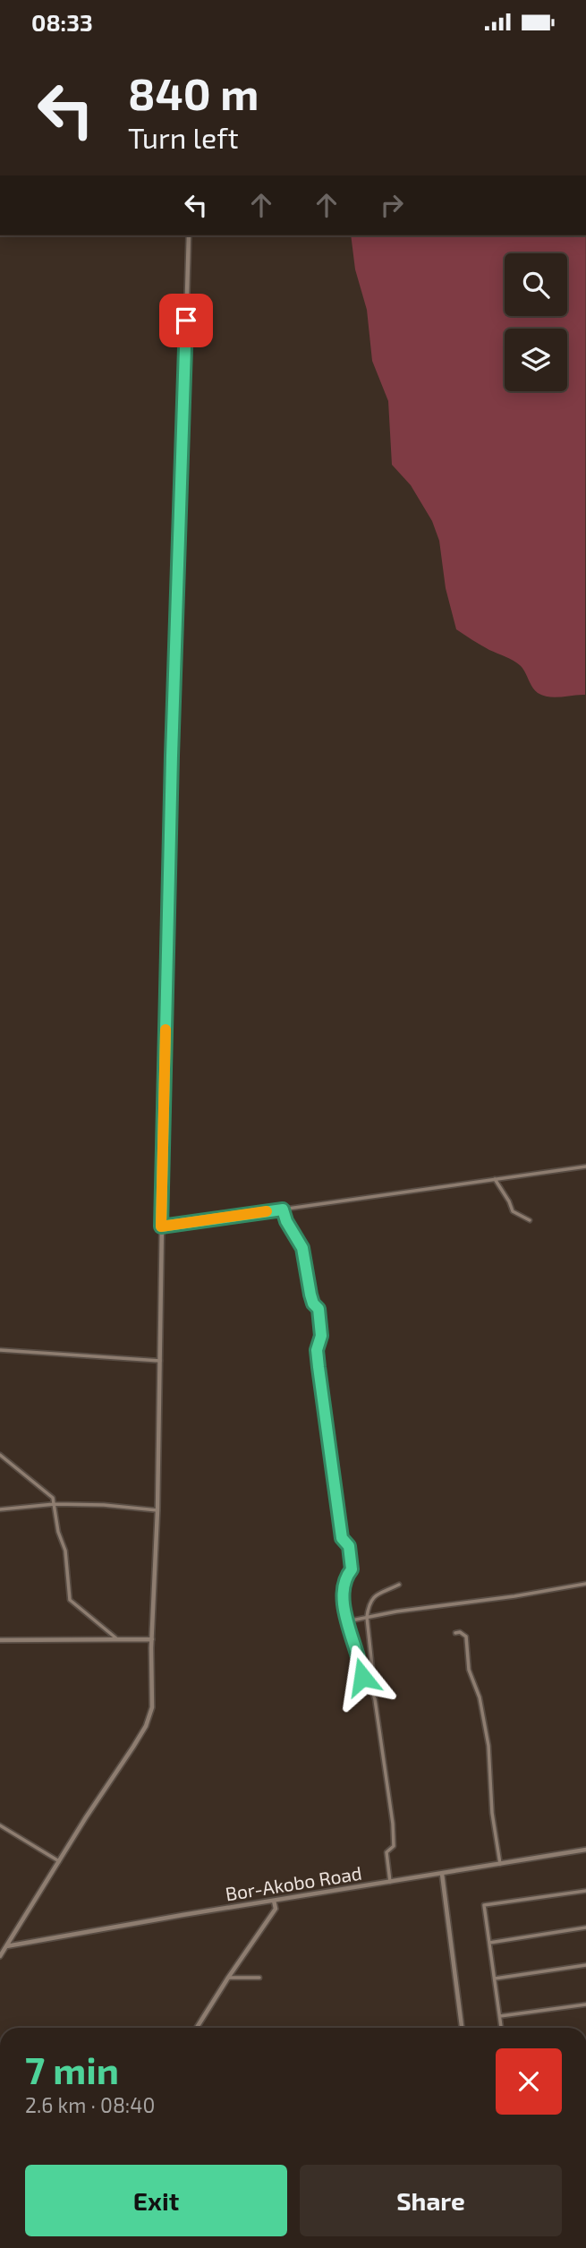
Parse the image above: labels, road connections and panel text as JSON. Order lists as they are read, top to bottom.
{
  "streets": {
    "street": ["Bor-Akobo Road"]
  },
  "page": {
    "status": "08:33",
    "turn": ["840 m", "Turn left"],
    "heading": ["7 min", "2.6 km · 08:40"],
    "buttons": ["Exit", "Share"]
  }
}
